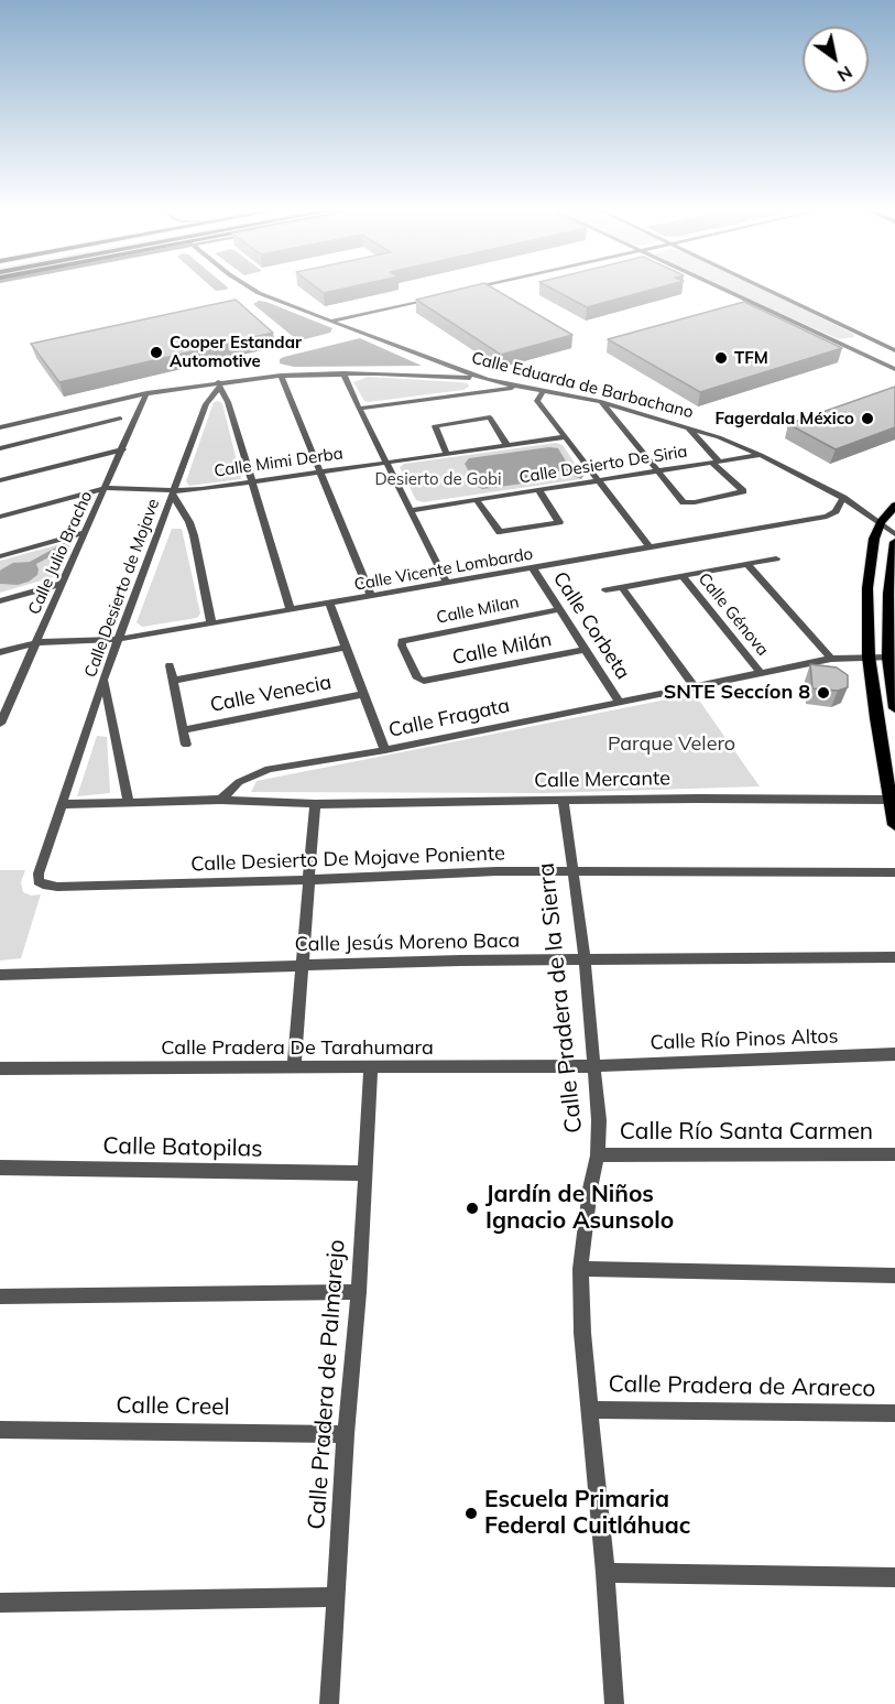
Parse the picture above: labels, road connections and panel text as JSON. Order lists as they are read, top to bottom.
{
  "streets": {
    "street": [
      "Calle Eduarda de Barbachano",
      "Calle Mimi Derba",
      "Calle Desierto De Siria",
      "Calle Julio Bracho",
      "Calle Vicente Lombardo",
      "Calle Desierto de Mojave",
      "Calle Milan",
      "Calle Génova",
      "Calle Corbeta",
      "Calle Milán",
      "Calle Venecia",
      "Calle Fragata",
      "Calle Mercante",
      "Calle Desierto De Mojave Poniente",
      "Calle Jesús Moreno Baca",
      "Calle Pradera de la Sierra",
      "Calle Río Pinos Altos",
      "Calle Pradera De Tarahumara",
      "Calle Río Santa Carmen",
      "Calle Batopilas",
      "Calle Pradera de Palmarejo",
      "Calle Pradera de Arareco",
      "Calle Creel"
    ]
  },
  "crossings": [
    ["Calle Eduarda de Barbachano", "Calle Desierto De Siria"],
    ["Calle Eduarda de Barbachano", "Calle Vicente Lombardo"],
    ["Calle Mimi Derba", "Calle Desierto De Siria"],
    ["Calle Mimi Derba", "Calle Julio Bracho"],
    ["Calle Mimi Derba", "Calle Desierto de Mojave"],
    ["Calle Desierto De Siria", "Calle Vicente Lombardo"],
    ["Calle Julio Bracho", "Calle Vicente Lombardo"],
    ["Calle Vicente Lombardo", "Calle Desierto de Mojave"],
    ["Calle Vicente Lombardo", "Calle Corbeta"],
    ["Calle Desierto de Mojave", "Calle Mercante"],
    ["Calle Desierto de Mojave", "Calle Desierto De Mojave Poniente"],
    ["Calle Milan", "Calle Corbeta"],
    ["Calle Milan", "Calle Milán"],
    ["Calle Génova", "Calle Fragata"],
    ["Calle Corbeta", "Calle Milán"],
    ["Calle Corbeta", "Calle Fragata"],
    ["Calle Fragata", "Calle Mercante"],
    ["Calle Mercante", "Calle Desierto De Mojave Poniente"],
    ["Calle Mercante", "Calle Pradera de la Sierra"],
    ["Calle Desierto De Mojave Poniente", "Calle Pradera de la Sierra"],
    ["Calle Jesús Moreno Baca", "Calle Pradera de la Sierra"],
    ["Calle Pradera de la Sierra", "Calle Río Pinos Altos"],
    ["Calle Pradera de la Sierra", "Calle Pradera De Tarahumara"],
    ["Calle Pradera de la Sierra", "Calle Río Santa Carmen"],
    ["Calle Pradera de la Sierra", "Calle Pradera de Arareco"],
    ["Calle Río Pinos Altos", "Calle Pradera De Tarahumara"],
    ["Calle Pradera De Tarahumara", "Calle Pradera de Palmarejo"],
    ["Calle Batopilas", "Calle Pradera de Palmarejo"],
    ["Calle Pradera de Palmarejo", "Calle Creel"]
  ],
  "parks": ["Desierto de Gobi", "Parque Velero"],
  "places": [
    "Cooper Estandar Automotive",
    "TFM",
    "Fagerdala México",
    "SNTE Seccíon 8",
    "Jardín de Niños Ignacio Asunsolo",
    "Escuela Primaria Federal Cuitláhuac"
  ],
  "north": "bottom right"
}
